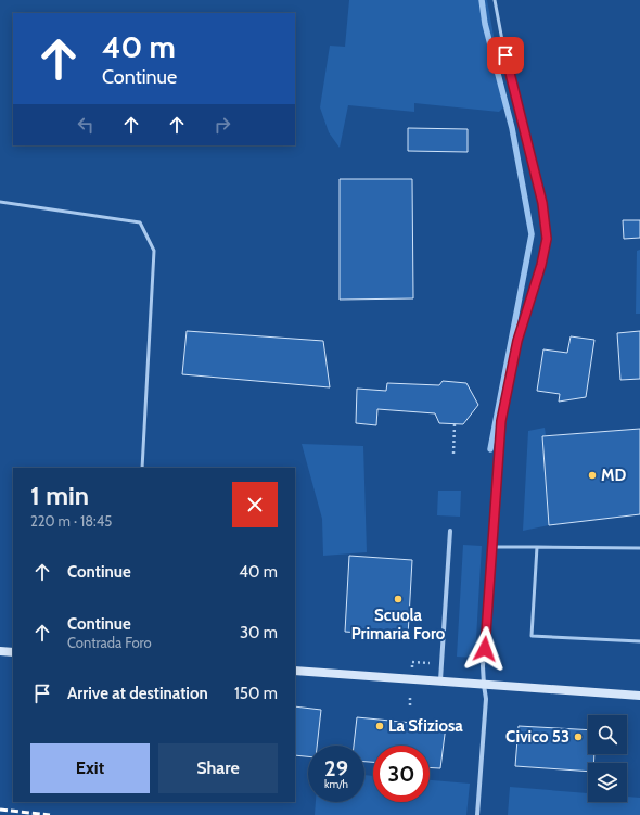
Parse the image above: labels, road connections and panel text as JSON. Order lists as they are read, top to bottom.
{
  "places": [
    "MD",
    "Scuola Primaria Foro",
    "La Sfiziosa",
    "Civico 53"
  ],
  "page": {
    "turn": ["40 m", "Continue"],
    "heading": ["1 min", "220 m · 18:45"],
    "list": [
      {
        "name": "Continue",
        "value": "40 m"
      },
      {
        "name": "Continue",
        "note": "Contrada Foro",
        "value": "30 m"
      },
      {
        "name": "Arrive at destination",
        "value": "150 m"
      }
    ],
    "buttons": ["Exit", "Share"],
    "speed": "29 km/h",
    "limit": "30"
  }
}
